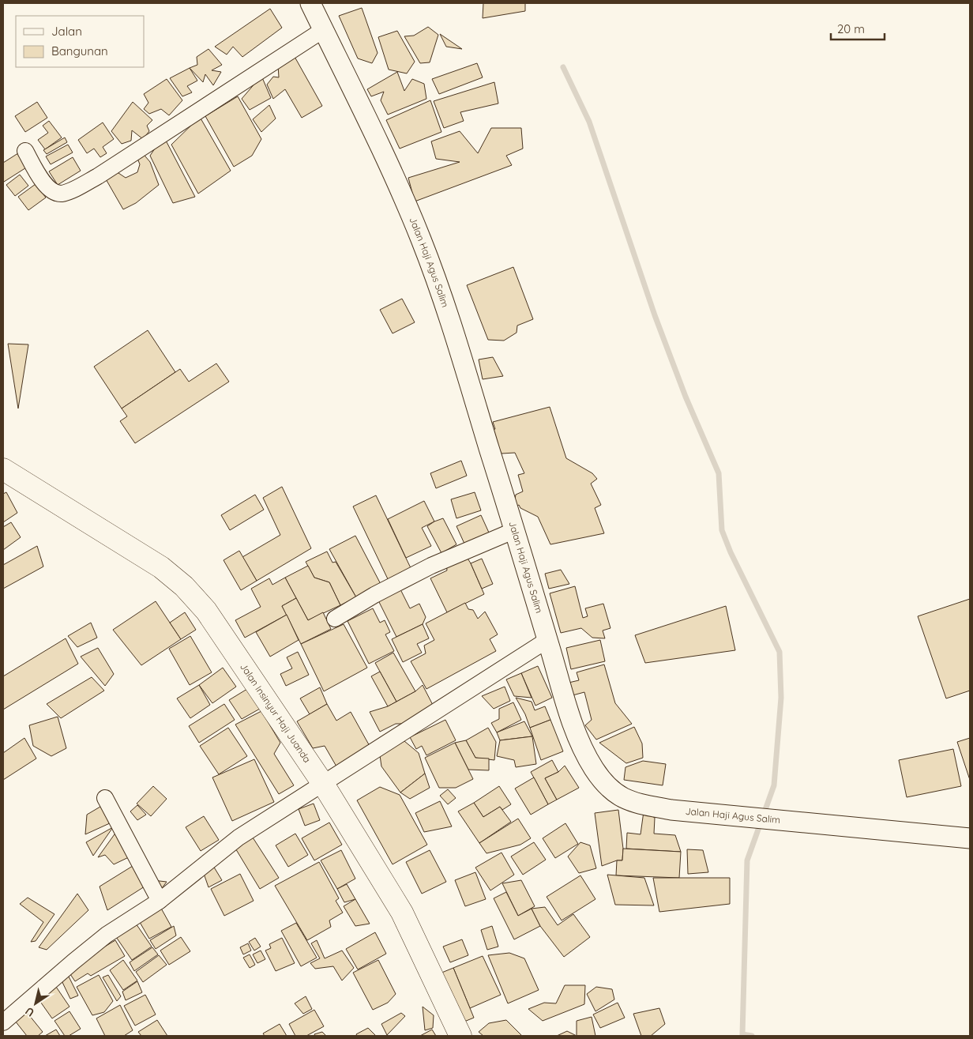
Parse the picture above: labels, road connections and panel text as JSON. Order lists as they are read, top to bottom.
{
  "streets": {
    "main road": ["Jalan Insinyur Haji Juanda"],
    "street": ["Jalan Haji Agus Salim"]
  },
  "legend": ["Jalan", "Bangunan"],
  "scale_bar": "20 m",
  "north": "bottom left"
}
